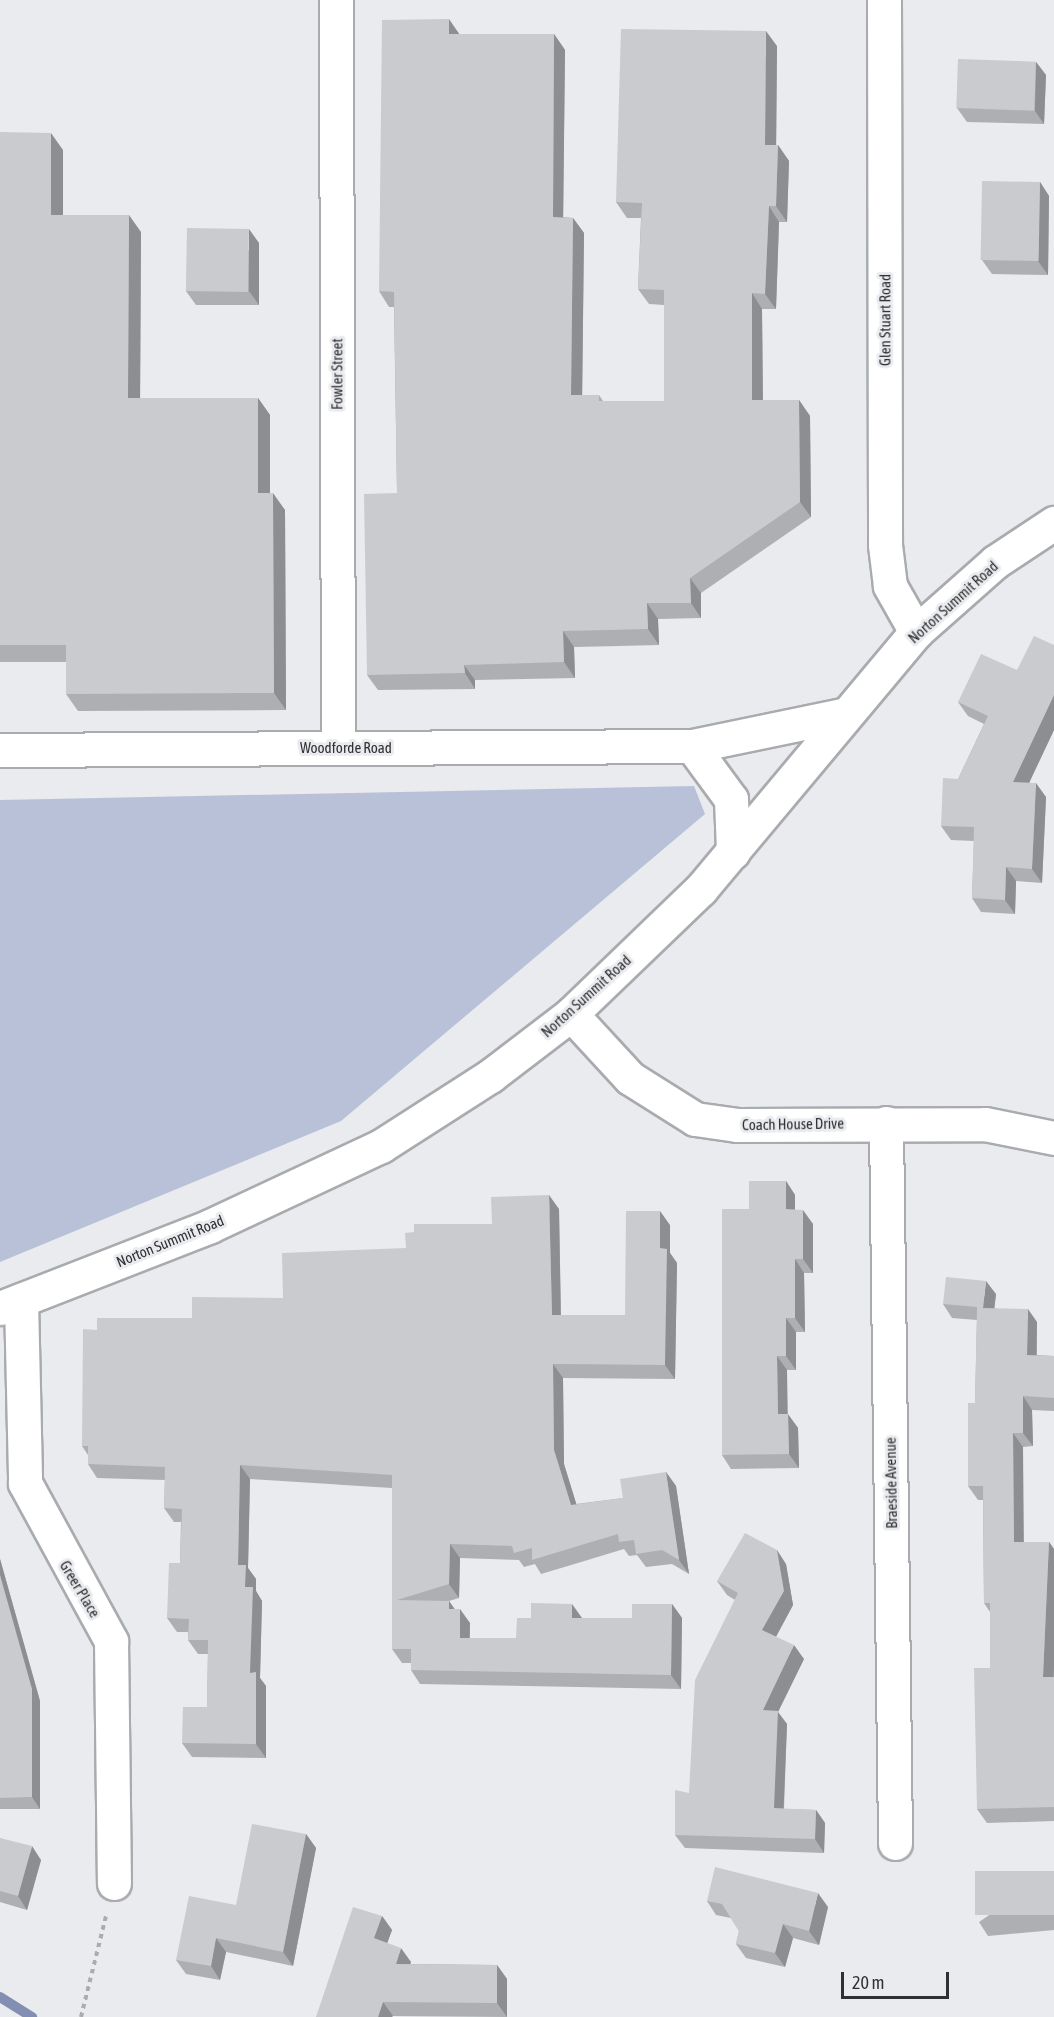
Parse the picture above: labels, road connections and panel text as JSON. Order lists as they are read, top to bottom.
{
  "streets": {
    "street": [
      "Glen Stuart Road",
      "Fowler Street",
      "Norton Summit Road",
      "Woodforde Road",
      "Coach House Drive",
      "Braeside Avenue",
      "Greer Place"
    ]
  },
  "crossings": [
    ["Glen Stuart Road", "Norton Summit Road"],
    ["Fowler Street", "Woodforde Road"],
    ["Norton Summit Road", "Woodforde Road"],
    ["Norton Summit Road", "Coach House Drive"],
    ["Norton Summit Road", "Greer Place"],
    ["Coach House Drive", "Braeside Avenue"]
  ],
  "scale_bar": "20 m"
}
